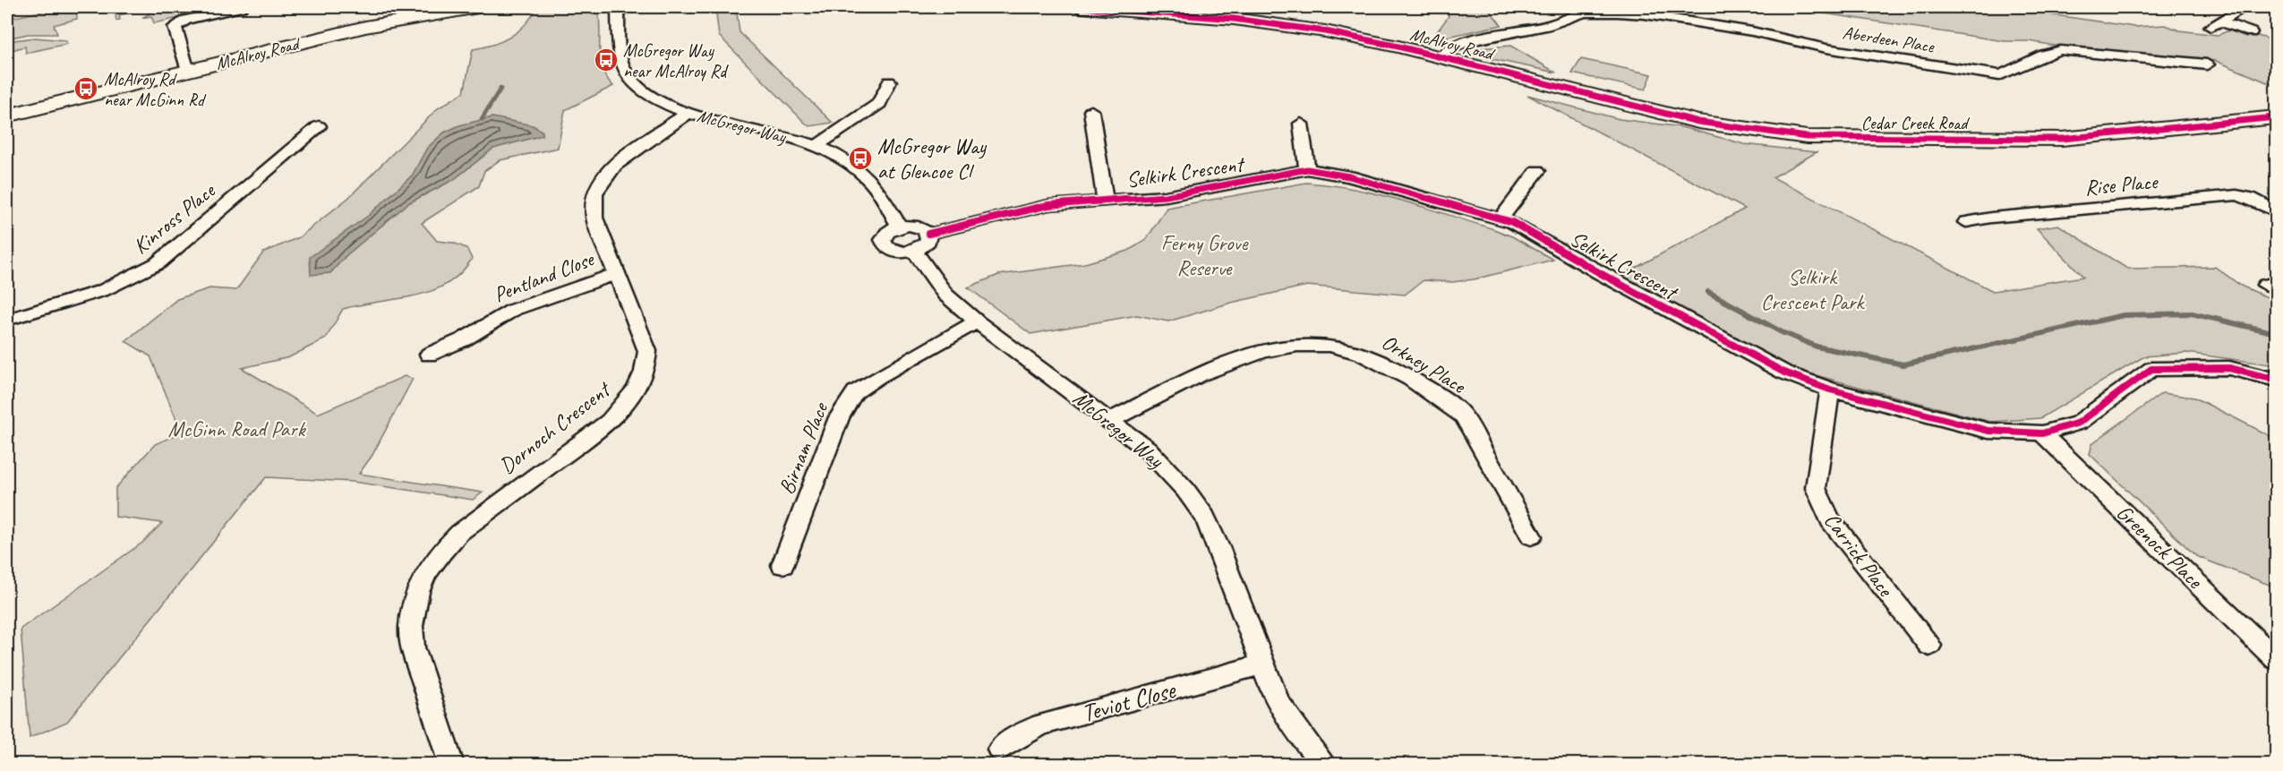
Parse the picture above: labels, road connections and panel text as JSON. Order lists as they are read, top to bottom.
{
  "streets": {
    "street": [
      "Aberdeen Place",
      "McAlroy Road",
      "Cedar Creek Road",
      "McGregor Way",
      "Selkirk Crescent",
      "Rise Place",
      "Kinross Place",
      "Pentland Close",
      "Orkney Place",
      "Dornoch Crescent",
      "Birnam Place",
      "Greenock Place",
      "Carrick Place",
      "Teviot Close"
    ]
  },
  "crossings": [
    ["Aberdeen Place", "McAlroy Road"],
    ["McAlroy Road", "Cedar Creek Road"],
    ["McGregor Way", "Orkney Place"],
    ["McGregor Way", "Dornoch Crescent"],
    ["McGregor Way", "Birnam Place"],
    ["McGregor Way", "Teviot Close"],
    ["Selkirk Crescent", "Greenock Place"],
    ["Selkirk Crescent", "Carrick Place"],
    ["Pentland Close", "Dornoch Crescent"]
  ],
  "parks": ["Ferny Grove Reserve", "Selkirk Crescent Park", "McGinn Road Park"],
  "places": {
    "bus stop": ["McGregor Way near McAlroy Rd", "McAlroy Rd near McGinn Rd", "McGregor Way at Glencoe Cl"]
  }
}
